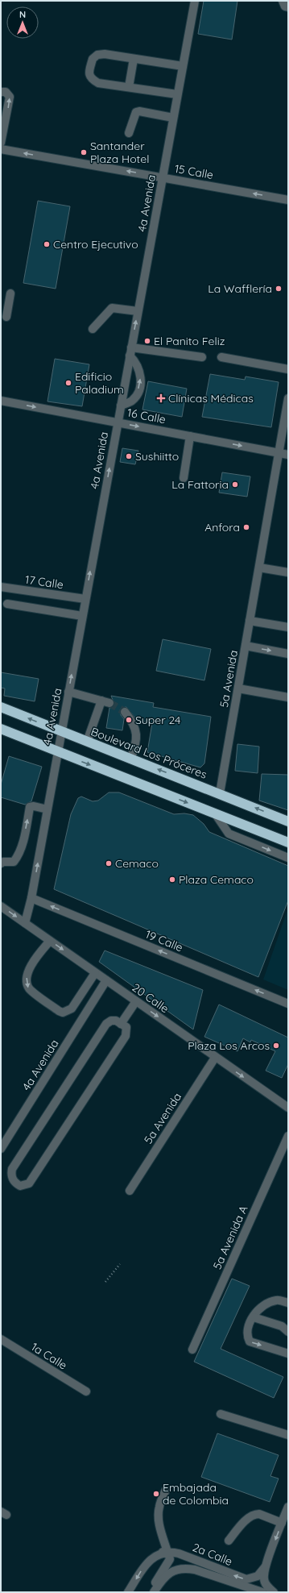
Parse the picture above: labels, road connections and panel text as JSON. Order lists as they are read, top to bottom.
{
  "streets": {
    "highway": ["Boulevard Los Próceres"],
    "street": [
      "15 Calle",
      "4a Avenida",
      "16 Calle",
      "17 Calle",
      "5a Avenida",
      "19 Calle",
      "20 Calle",
      "5a Avenida A",
      "1a Calle",
      "2a Calle"
    ]
  },
  "crossings": [
    ["15 Calle", "4a Avenida"],
    ["4a Avenida", "16 Calle"],
    ["4a Avenida", "17 Calle"],
    ["4a Avenida", "Boulevard Los Próceres"],
    ["4a Avenida", "19 Calle"],
    ["4a Avenida", "20 Calle"],
    ["16 Calle", "5a Avenida"],
    ["5a Avenida", "Boulevard Los Próceres"],
    ["5a Avenida", "20 Calle"]
  ],
  "one_way": [
    "15 Calle",
    "16 Calle",
    "19 Calle",
    "20 Calle",
    "2a Calle"
  ],
  "places": {
    "other": [
      "Santander Plaza Hotel",
      "Centro Ejecutivo",
      "La Wafflería",
      "El Panito Feliz",
      "Edificio Paladium",
      "Sushiitto",
      "La Fattoria",
      "Anfora",
      "Super 24",
      "Cemaco",
      "Plaza Cemaco",
      "Plaza Los Arcos",
      "Embajada de Colombia"
    ],
    "health": ["Clínicas Médicas"]
  },
  "north": "top"
}
